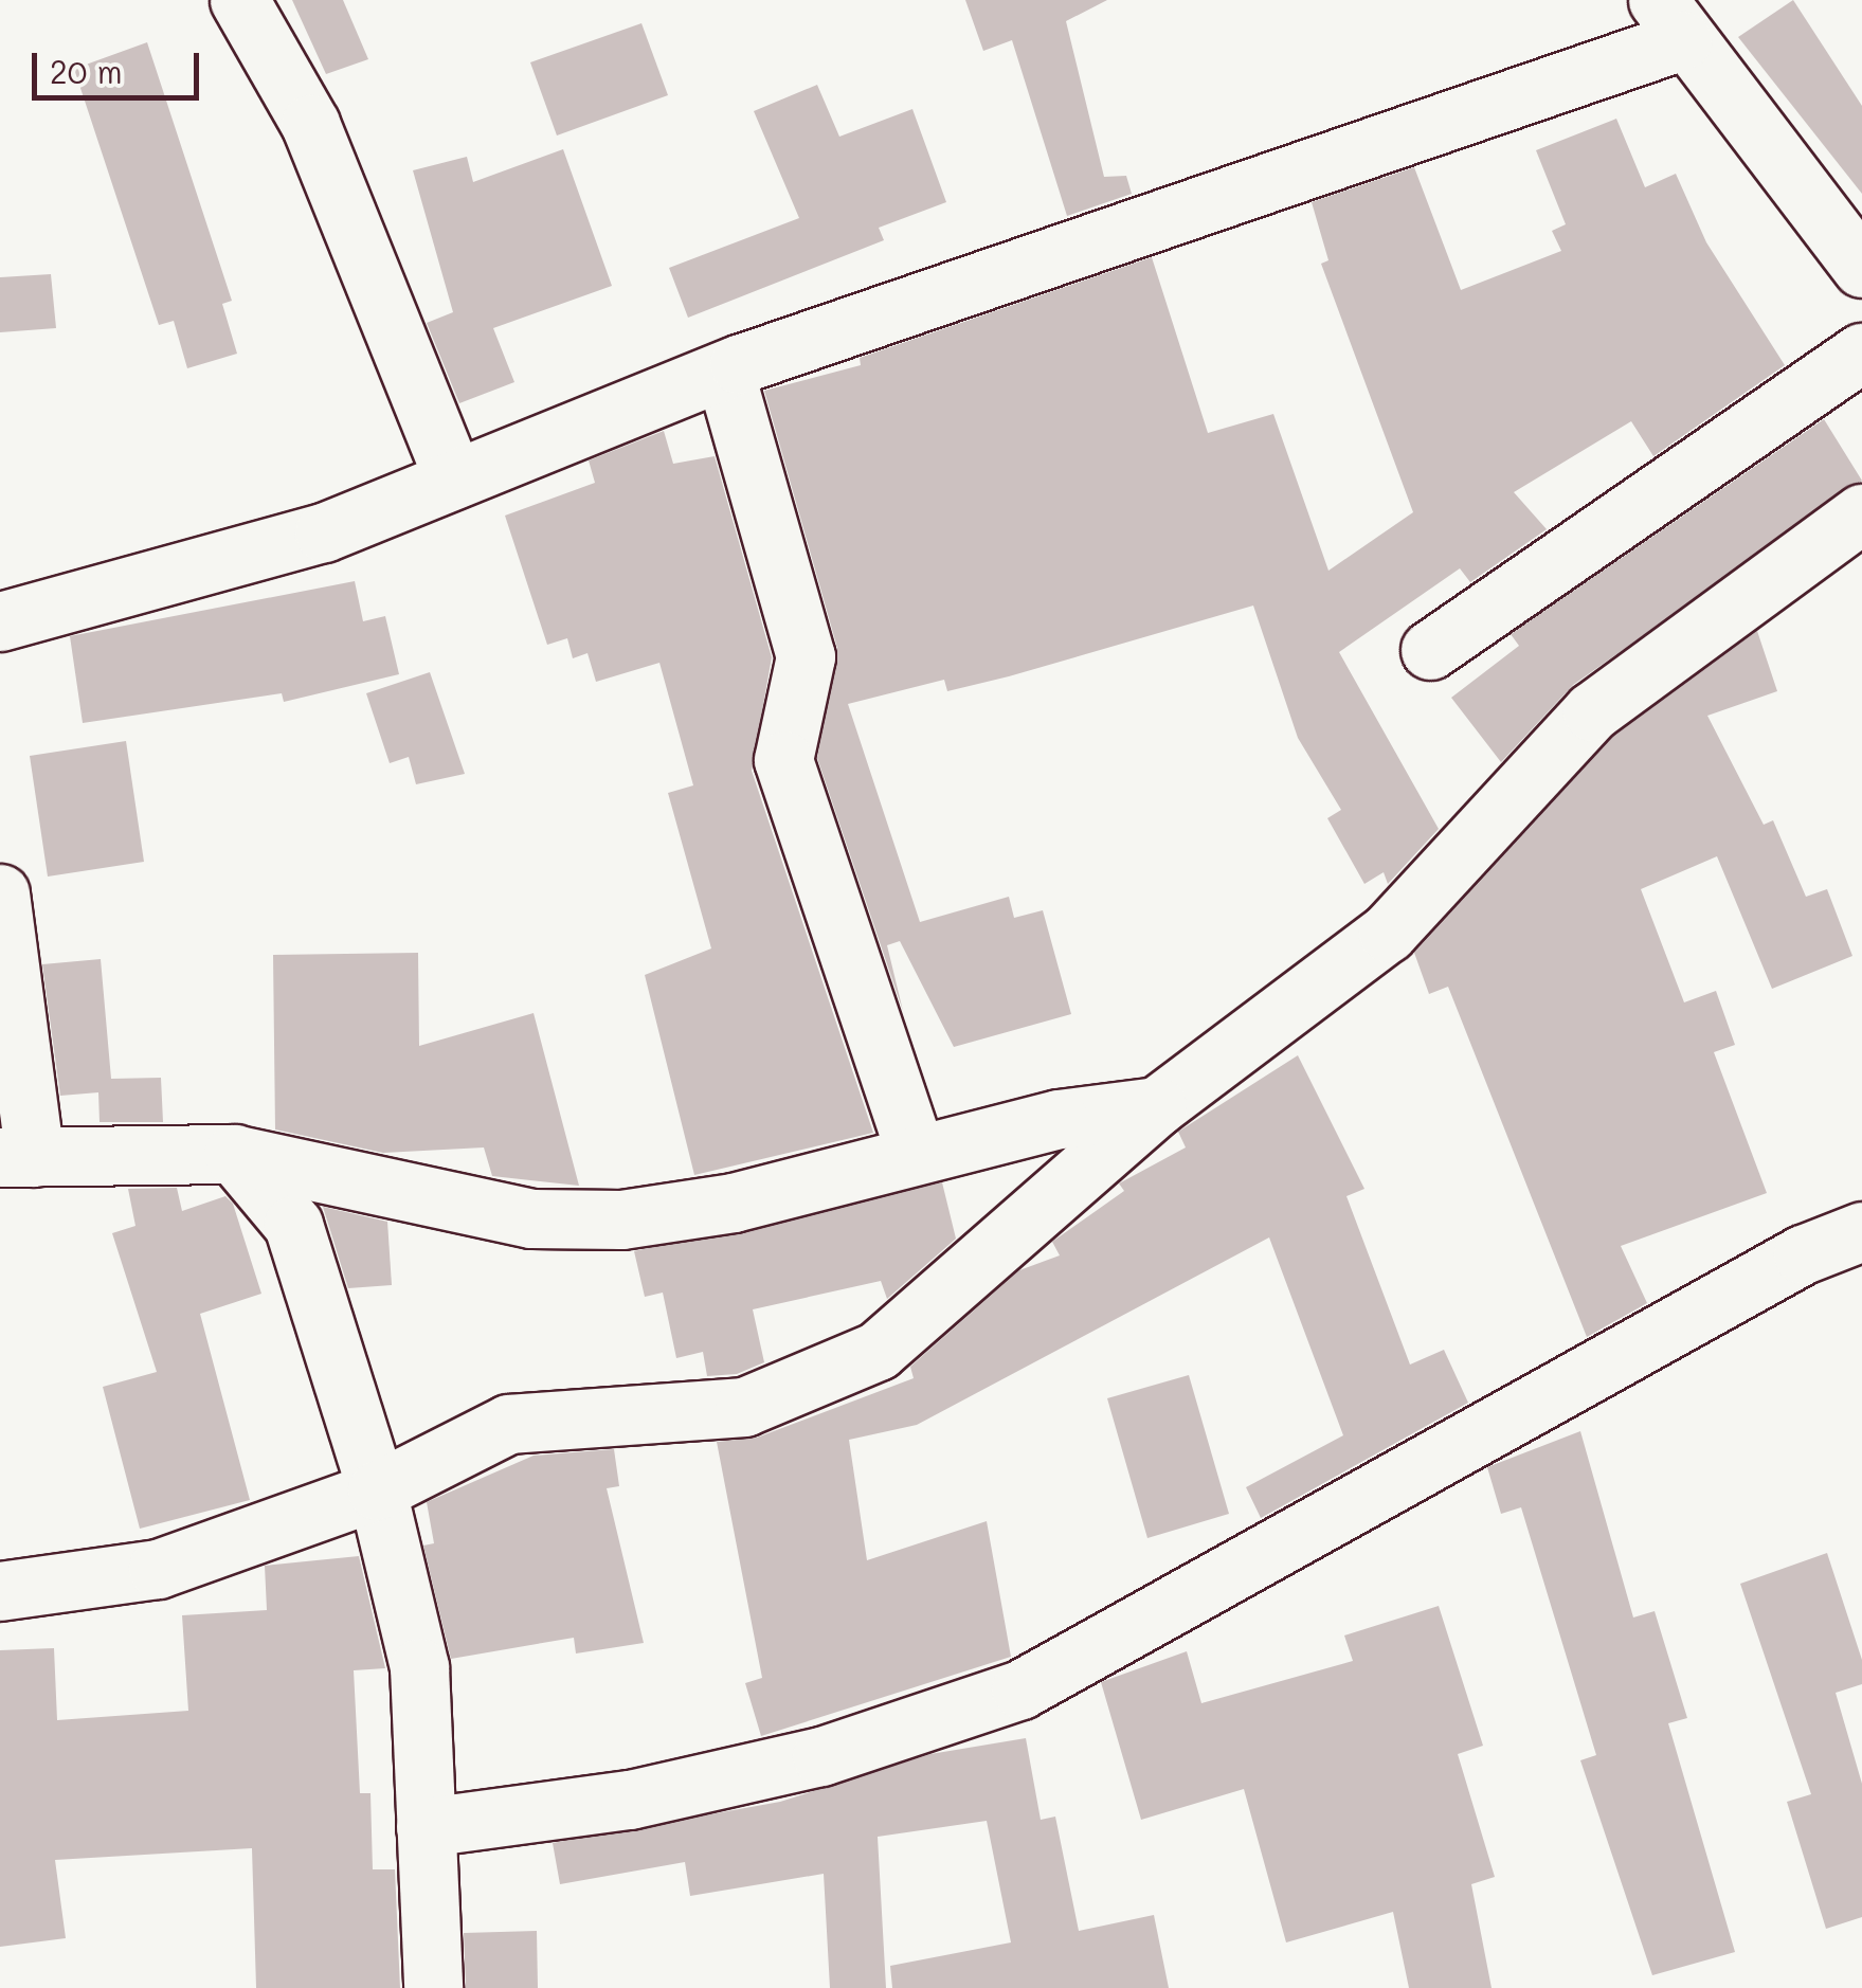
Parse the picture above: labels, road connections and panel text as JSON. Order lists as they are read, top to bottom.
{
  "scale_bar": "20 m"
}
